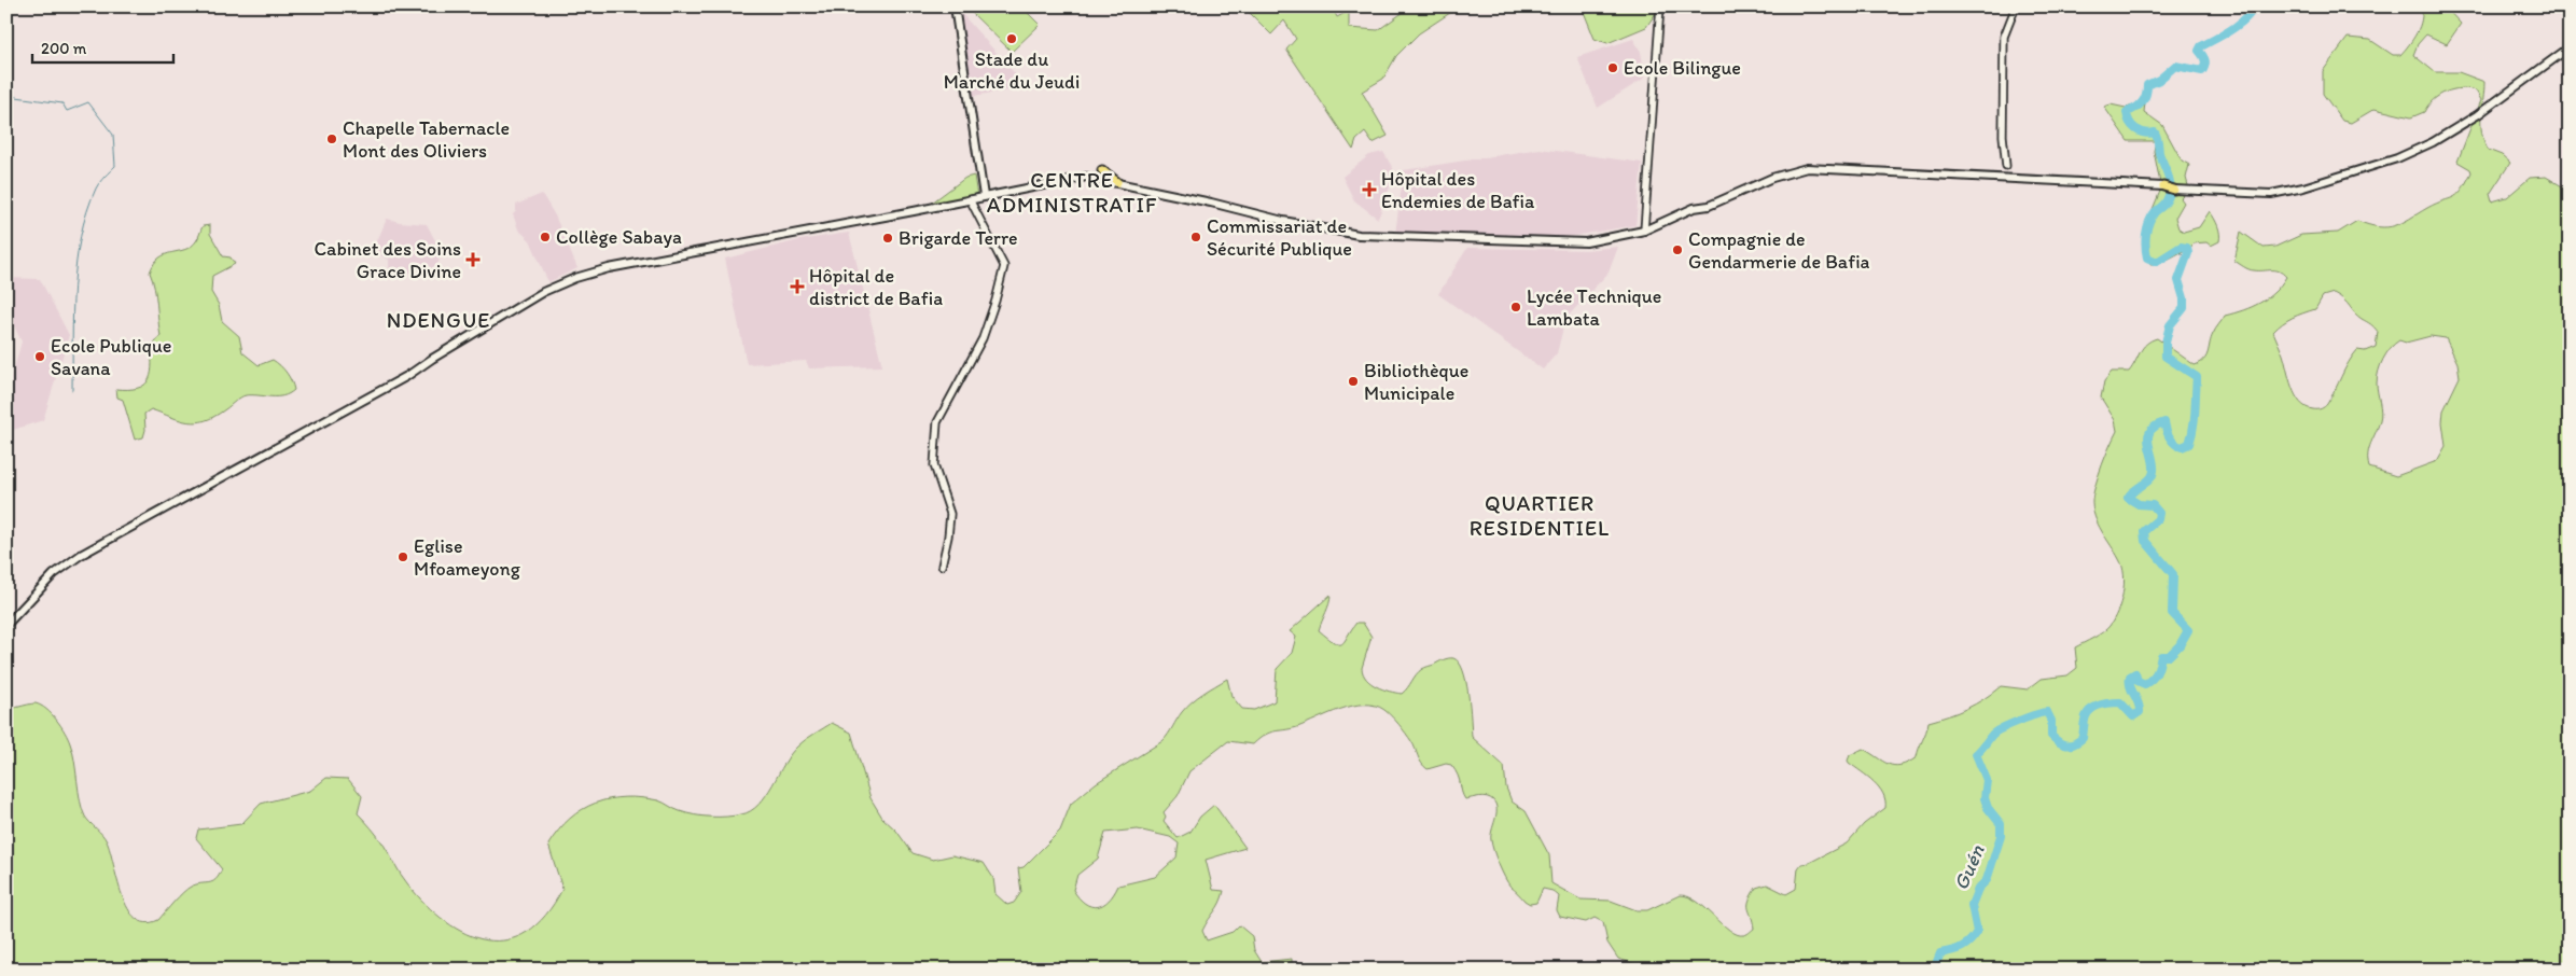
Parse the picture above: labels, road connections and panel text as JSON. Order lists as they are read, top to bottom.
{
  "districts": ["CENTRE ADMINISTRATIF", "NDENGUE", "QUARTIER RESIDENTIEL"],
  "water": ["Guén"],
  "places": {
    "other": [
      "Stade du Marché du Jeudi",
      "Ecole Bilingue",
      "Chapelle Tabernacle Mont des Oliviers",
      "Collège Sabaya",
      "Commissariat de Sécurité Publique",
      "Brigarde Terre",
      "Compagnie de Gendarmerie de Bafia",
      "Lycée Technique Lambata",
      "Ecole Publique Savana",
      "Bibliothèque Municipale",
      "Eglise Mfoameyong"
    ],
    "health": ["Hôpital des Endemies de Bafia", "Cabinet des Soins Grace Divine", "Hôpital de district de Bafia"]
  },
  "scale_bar": "200 m"
}
